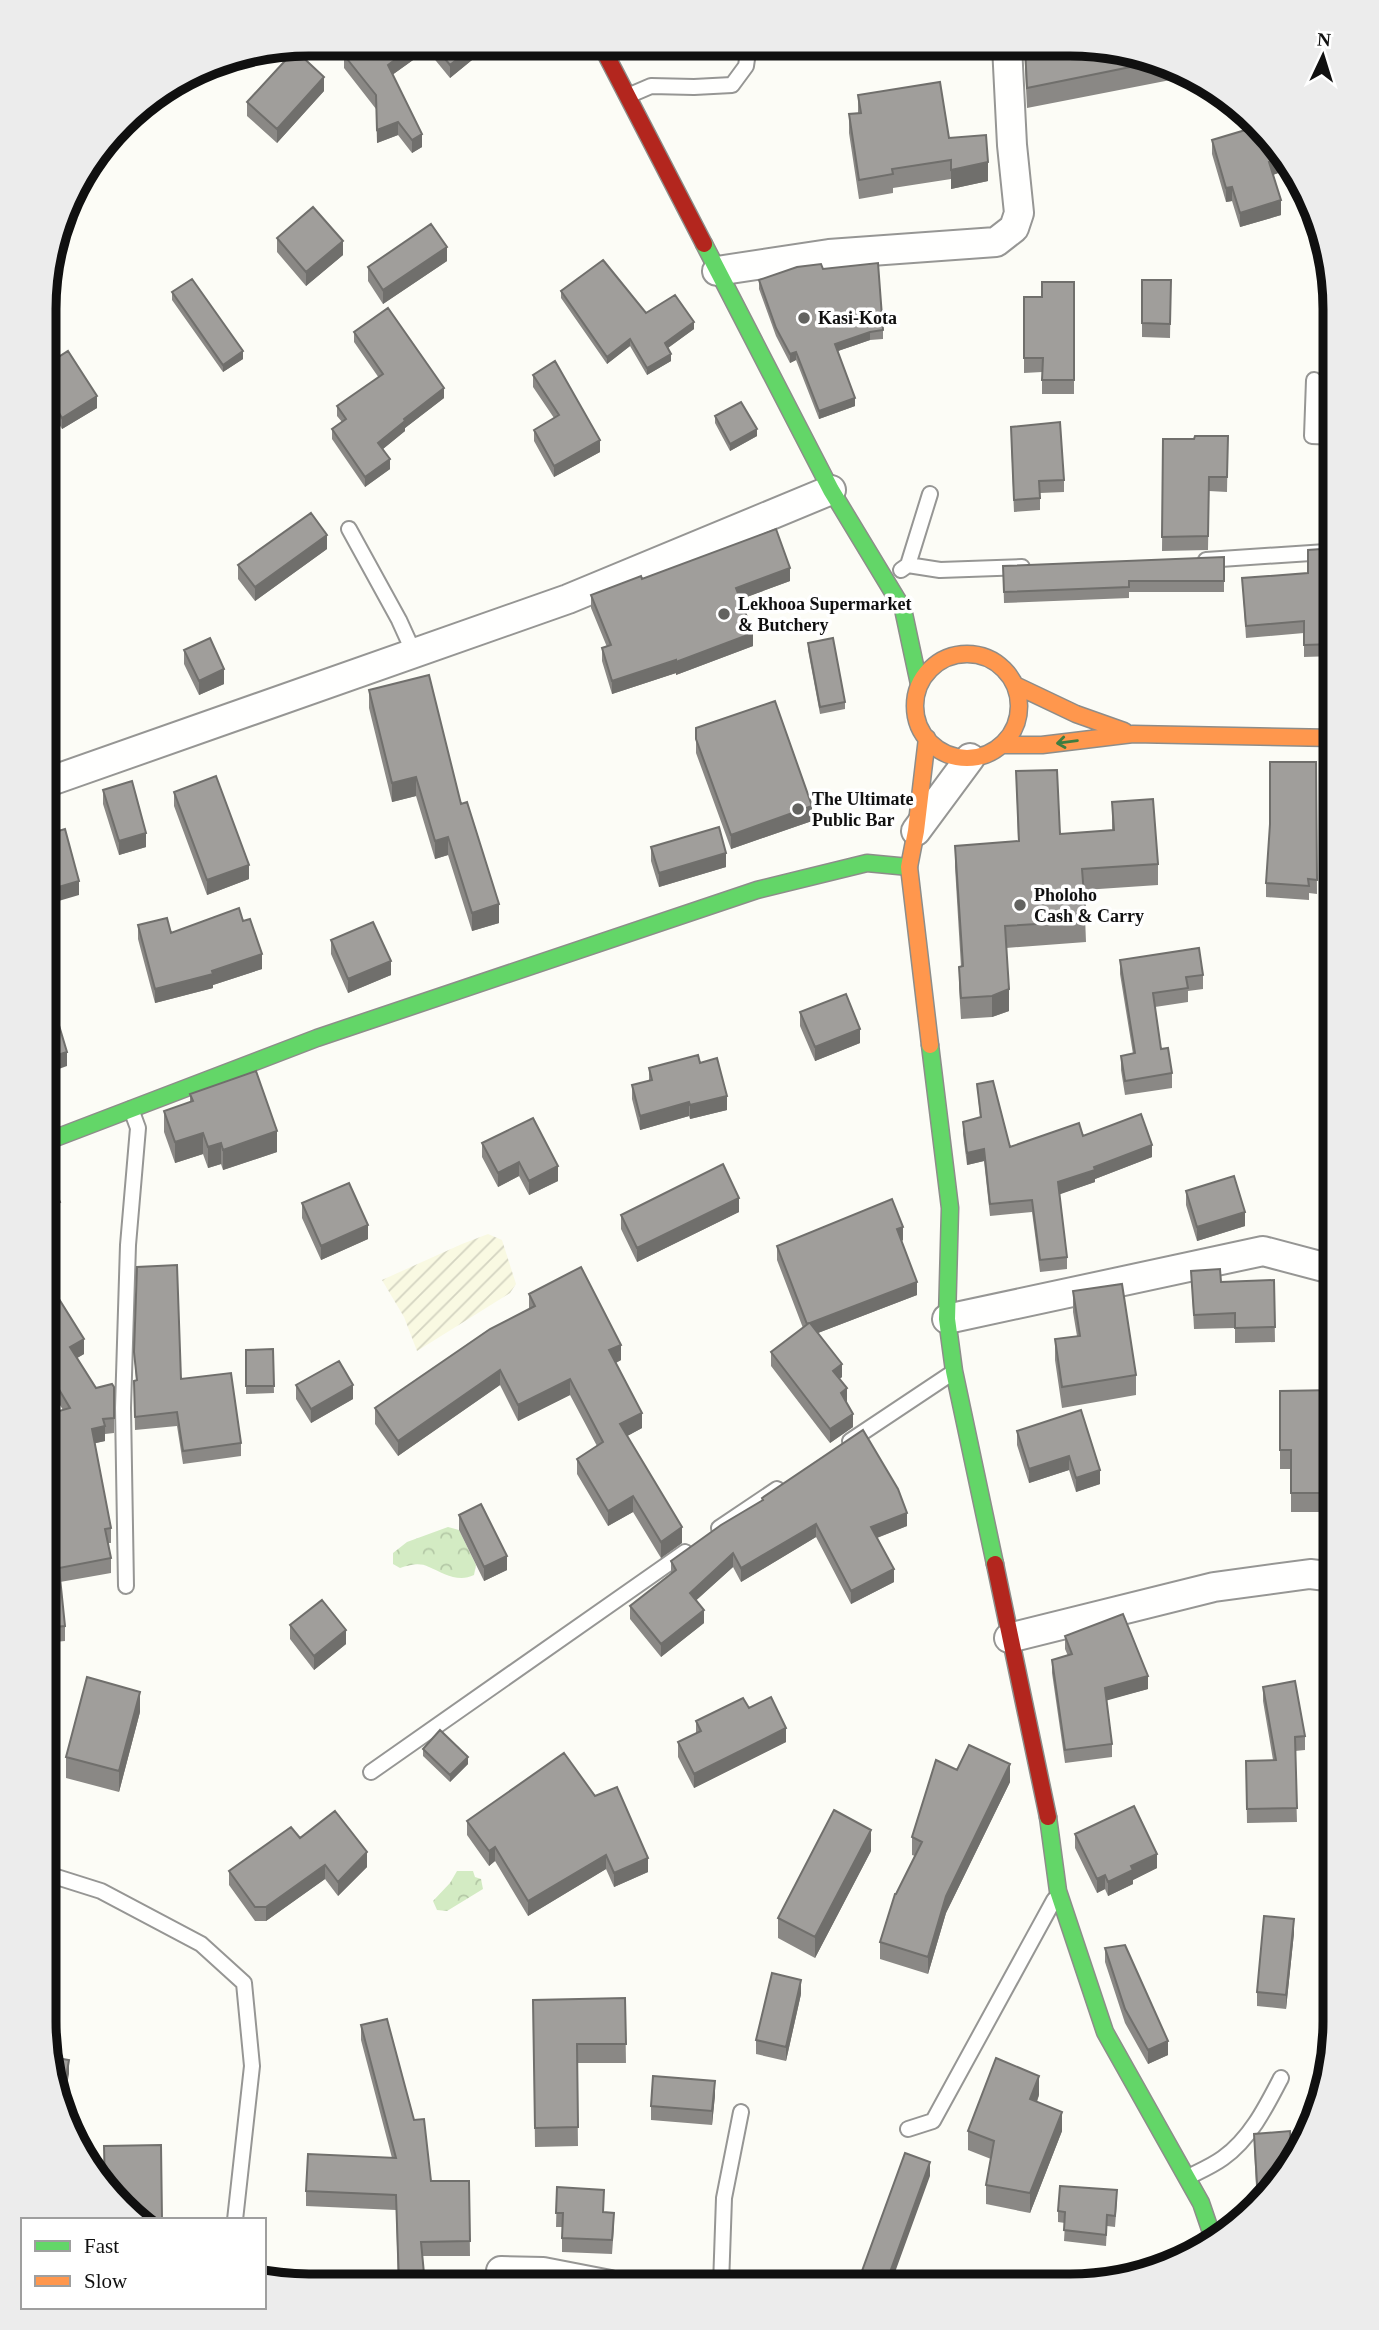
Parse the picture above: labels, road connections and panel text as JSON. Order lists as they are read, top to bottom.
{
  "places": [
    "Kasi-Kota",
    "Lekhooa Supermarket & Butchery",
    "The Ultimate Public Bar",
    "Pholoho Cash & Carry"
  ],
  "legend": ["Fast", "Slow"],
  "north": "top"
}
